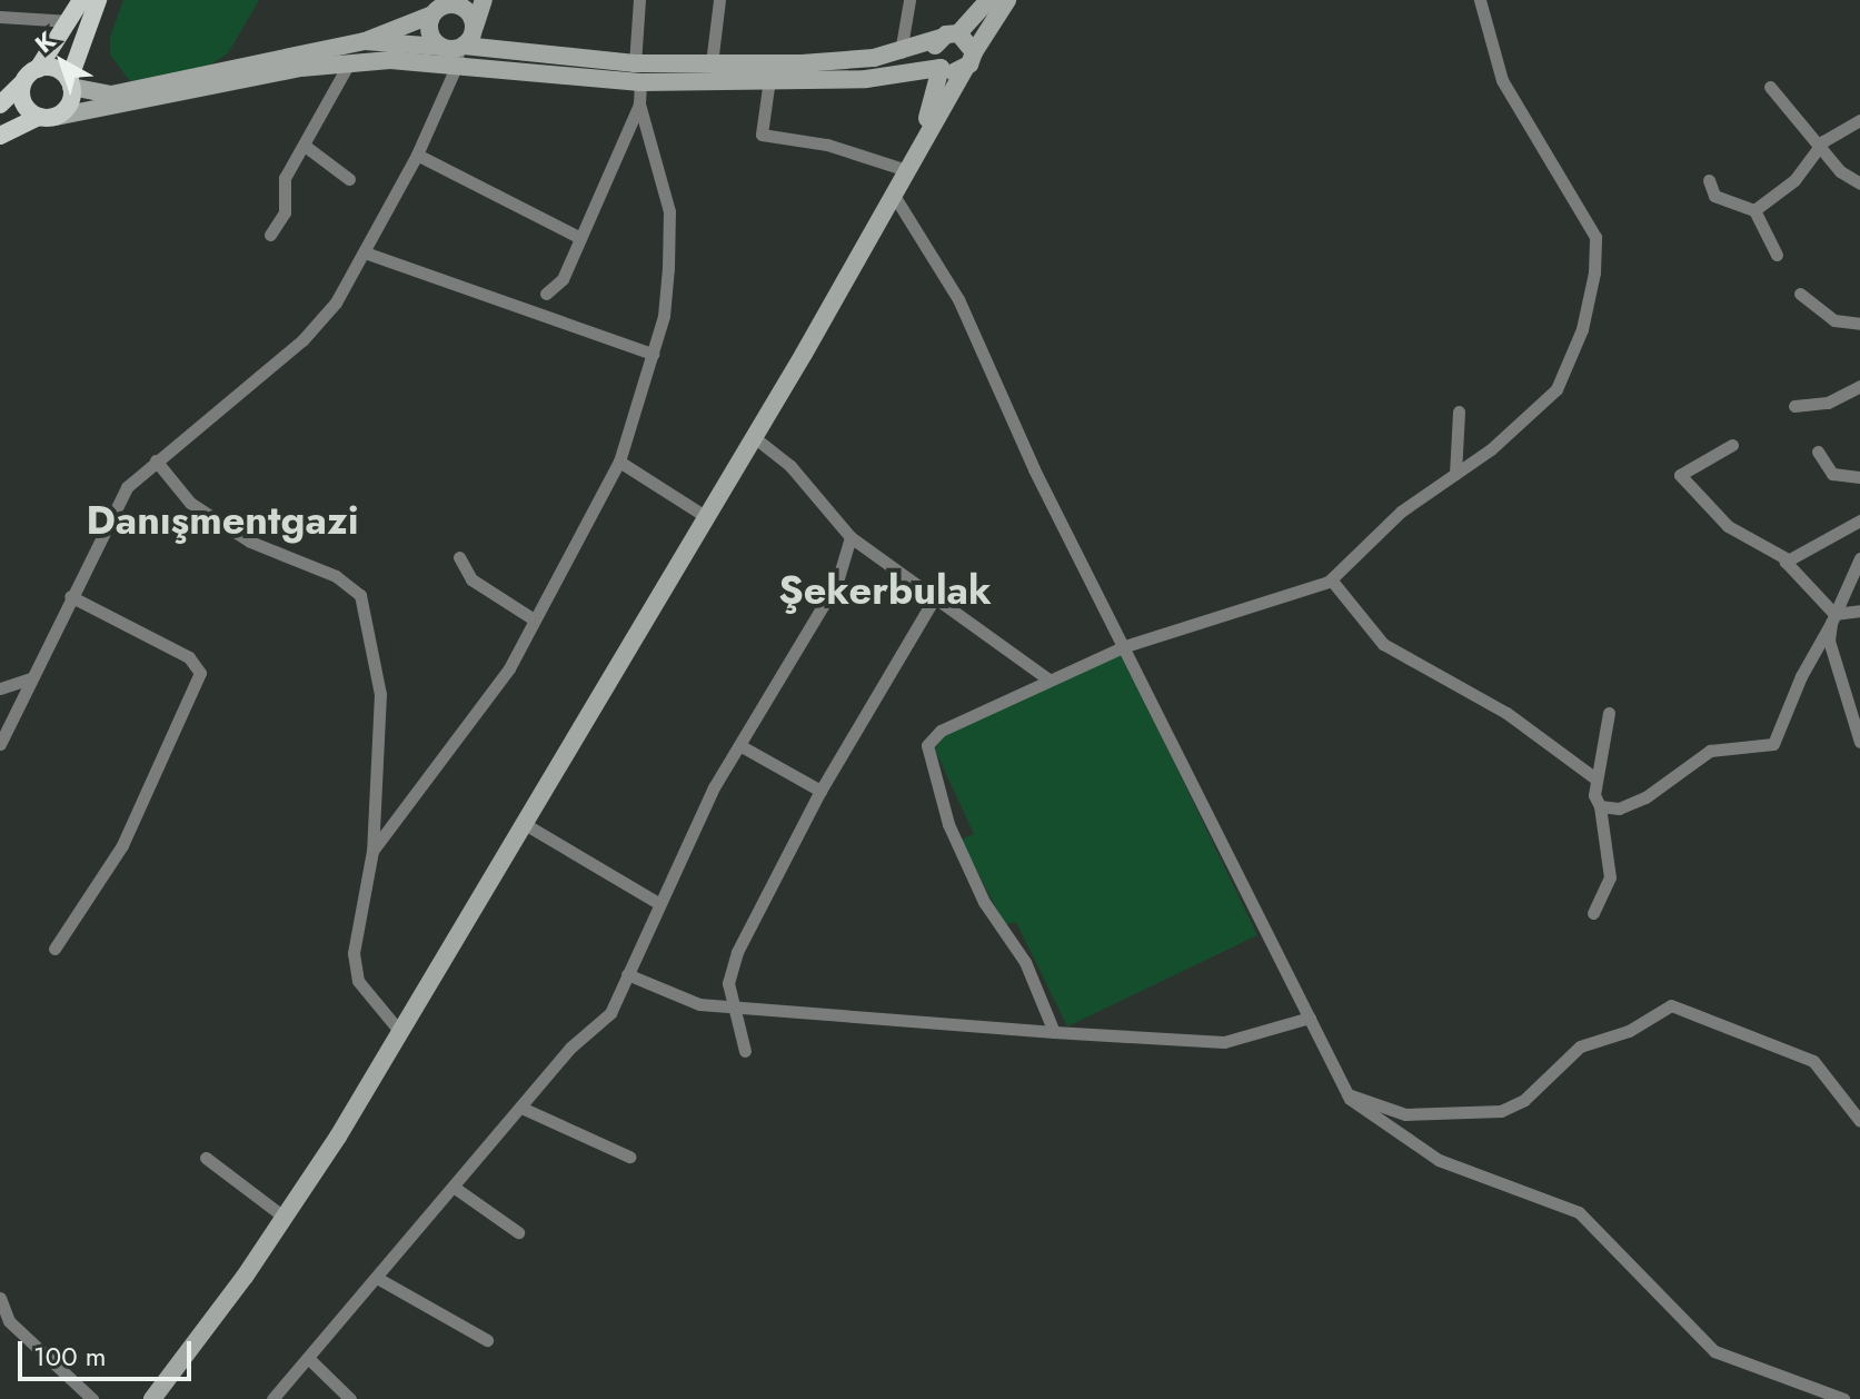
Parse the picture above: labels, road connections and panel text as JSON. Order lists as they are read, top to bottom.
{
  "districts": ["Danışmentgazi", "Şekerbulak"],
  "scale_bar": "100 m",
  "north": "top left"
}
